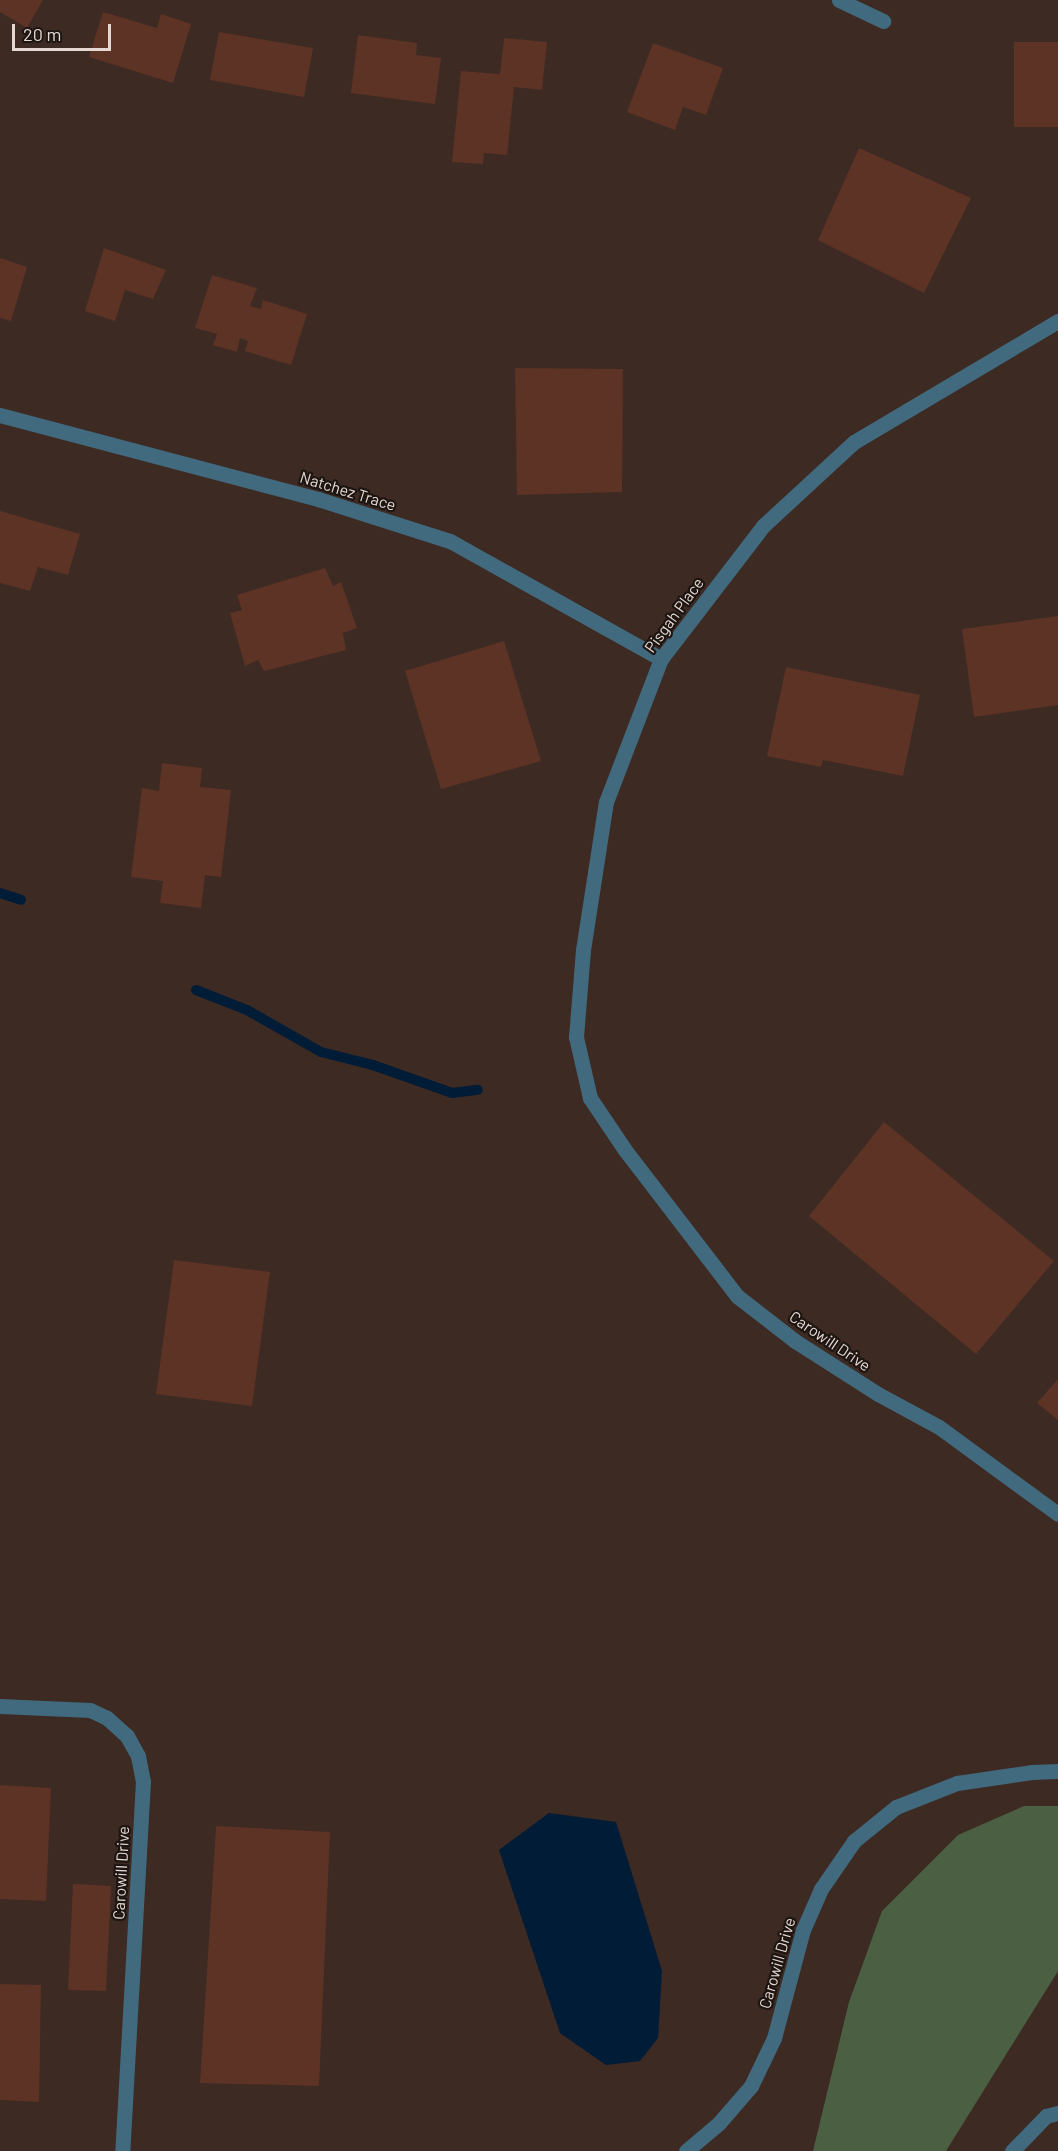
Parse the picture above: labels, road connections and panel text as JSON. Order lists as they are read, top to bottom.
{
  "streets": {
    "street": ["Natchez Trace", "Pisgah Place", "Carowill Drive"]
  },
  "crossings": [
    ["Natchez Trace", "Pisgah Place"],
    ["Pisgah Place", "Carowill Drive"]
  ],
  "scale_bar": "20 m"
}
